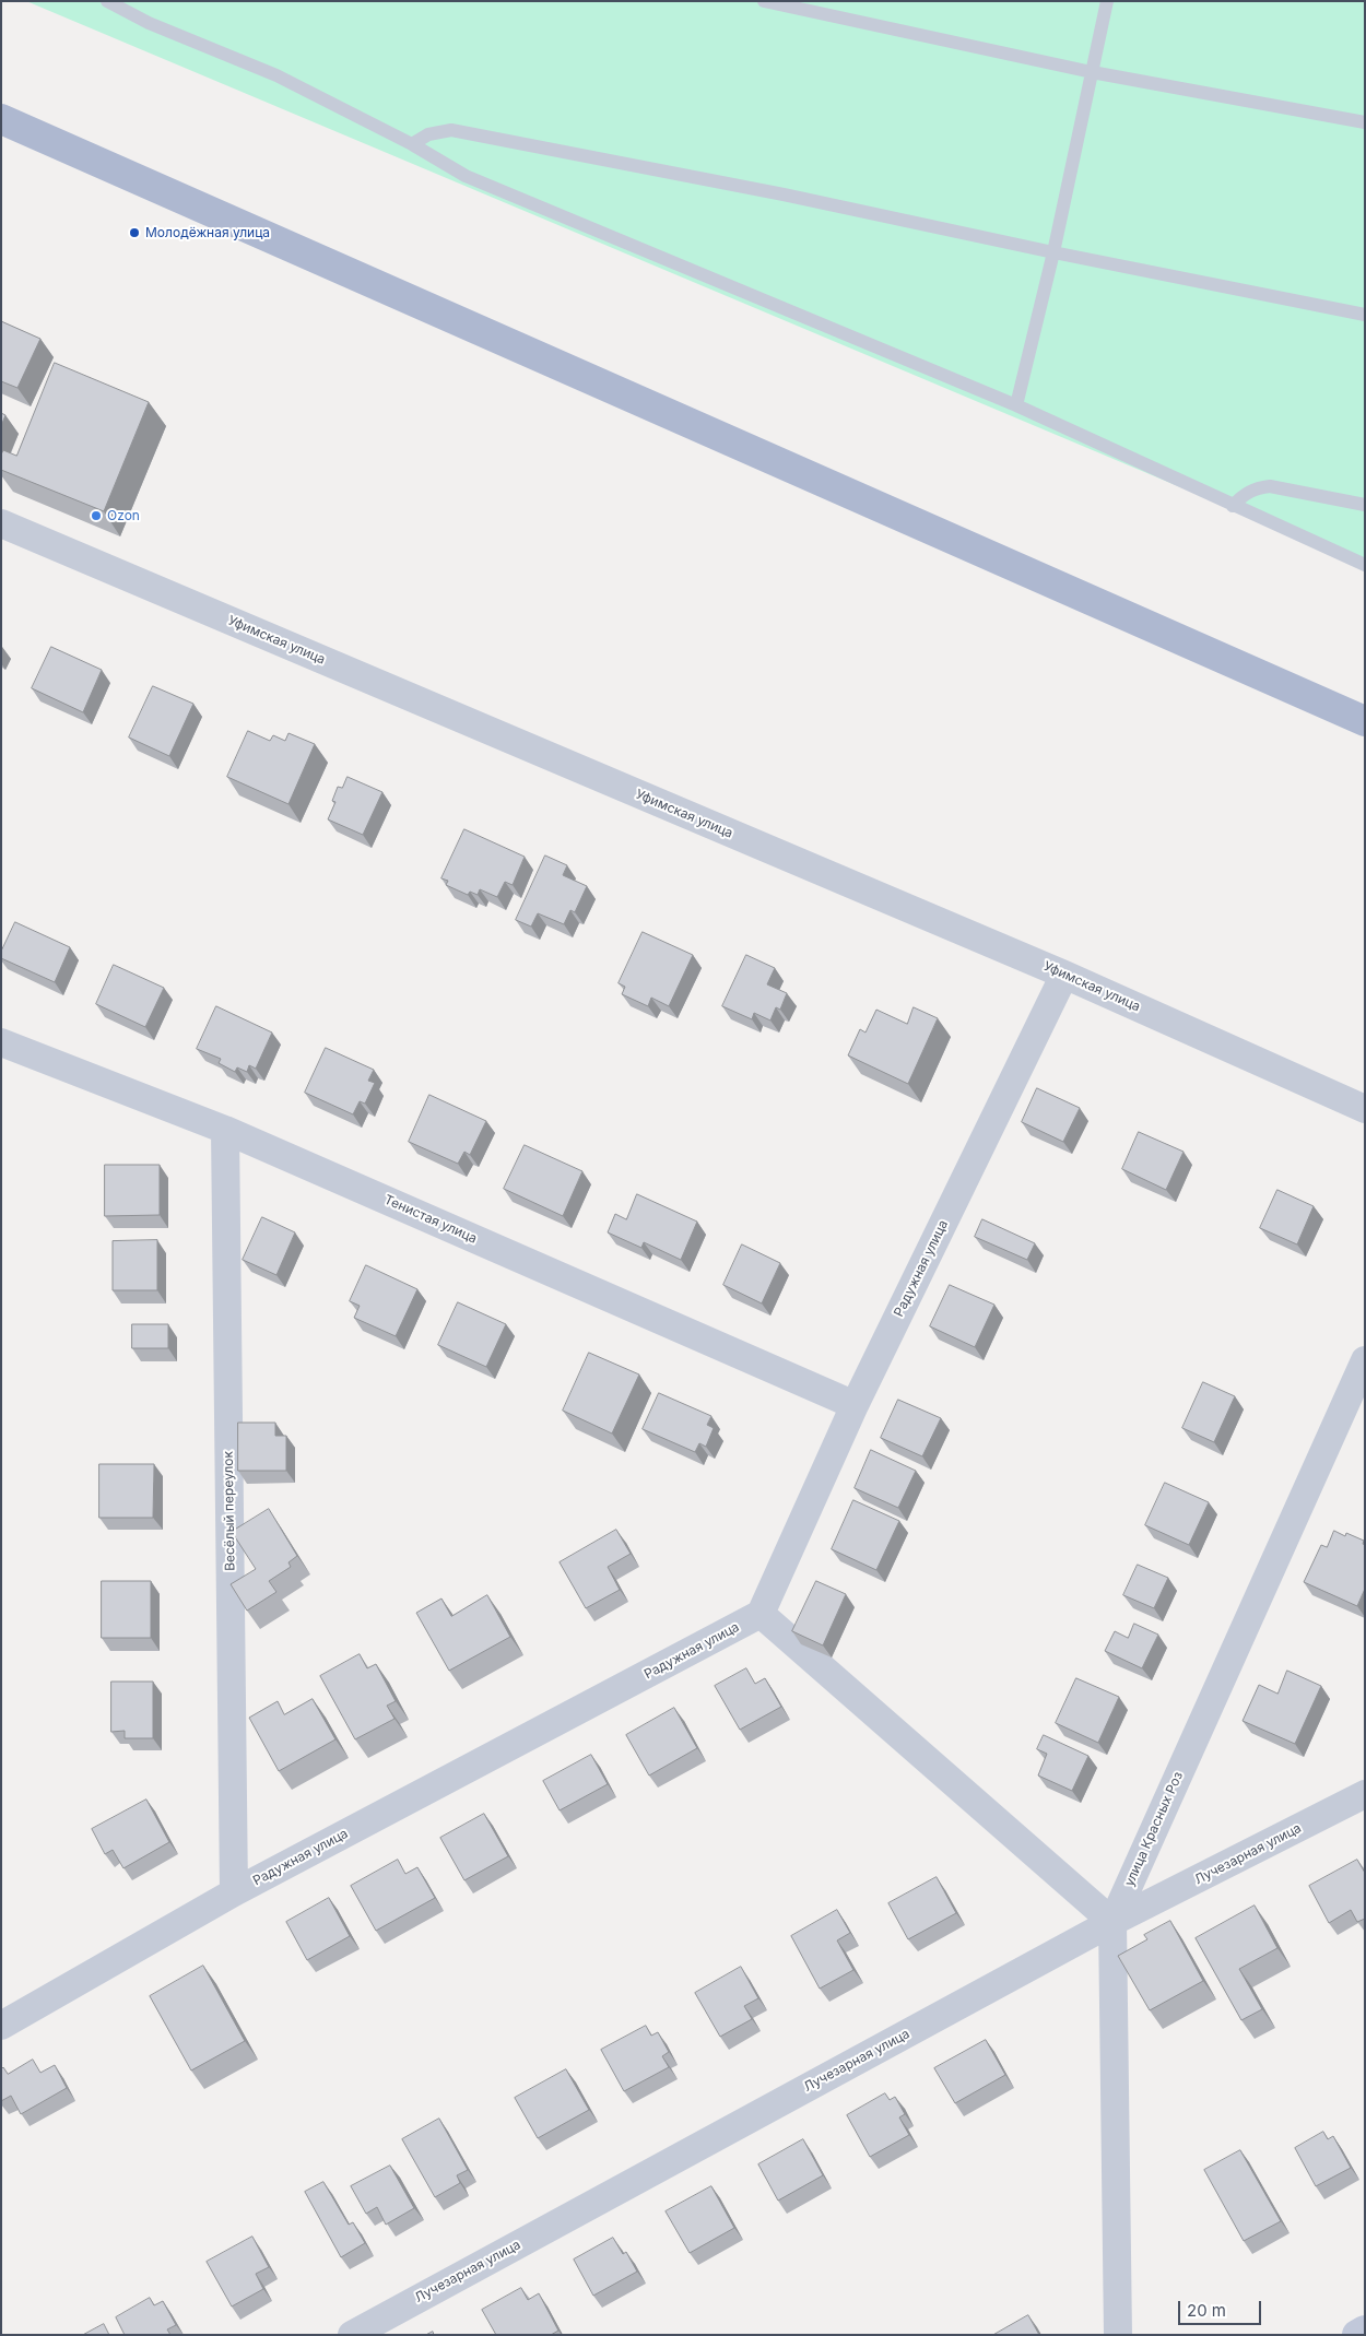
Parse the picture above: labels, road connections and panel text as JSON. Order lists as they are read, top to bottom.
{
  "streets": {
    "street": [
      "Уфимская улица",
      "Тенистая улица",
      "Радужная улица",
      "Весёлый переулок",
      "улица Красных Роз",
      "Лучезарная улица"
    ]
  },
  "crossings": [
    ["Уфимская улица", "Радужная улица"],
    ["Тенистая улица", "Радужная улица"],
    ["Тенистая улица", "Весёлый переулок"],
    ["Радужная улица", "Весёлый переулок"],
    ["улица Красных Роз", "Лучезарная улица"]
  ],
  "places": ["Молодёжная улица", "Ozon"],
  "scale_bar": "20 m"
}
